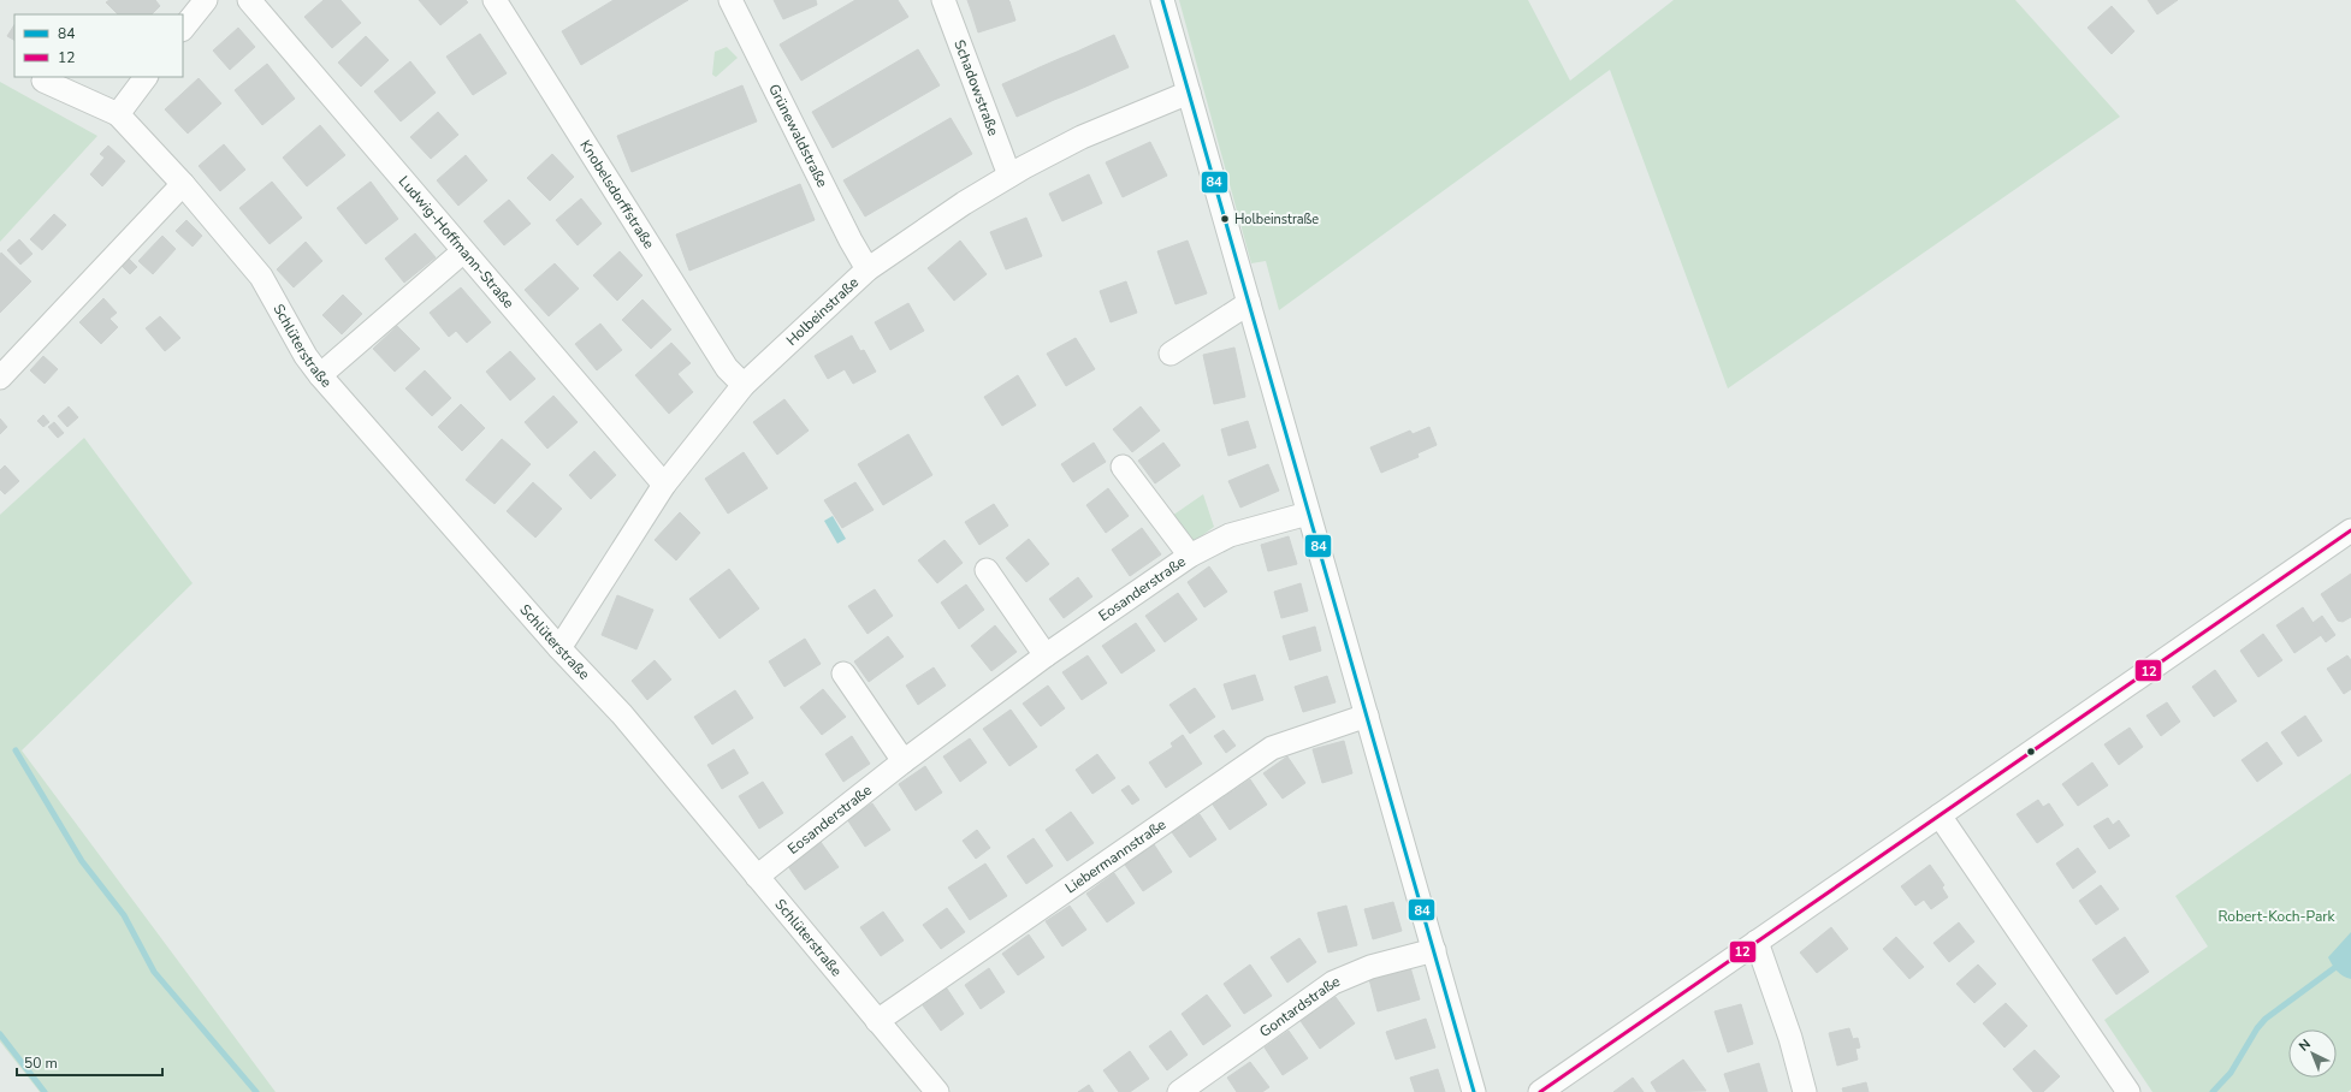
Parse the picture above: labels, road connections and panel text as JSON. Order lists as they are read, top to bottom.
{
  "streets": {
    "street": [
      "Schadowstraße",
      "Grünewaldstraße",
      "Knobelsdorffstraße",
      "Ludwig-Hoffmann-Straße",
      "Holbeinstraße",
      "Schlüterstraße",
      "Eosanderstraße",
      "Liebermannstraße",
      "Gontardstraße"
    ]
  },
  "crossings": [
    ["Schadowstraße", "Holbeinstraße"],
    ["Grünewaldstraße", "Holbeinstraße"],
    ["Knobelsdorffstraße", "Holbeinstraße"],
    ["Ludwig-Hoffmann-Straße", "Holbeinstraße"],
    ["Holbeinstraße", "Schlüterstraße"],
    ["Schlüterstraße", "Eosanderstraße"],
    ["Schlüterstraße", "Liebermannstraße"]
  ],
  "parks": ["Robert-Koch-Park"],
  "places": ["Holbeinstraße"],
  "lines": ["transit line 84", "transit line 12"],
  "legend": ["84", "12"],
  "scale_bar": "50 m",
  "north": "top left"
}
